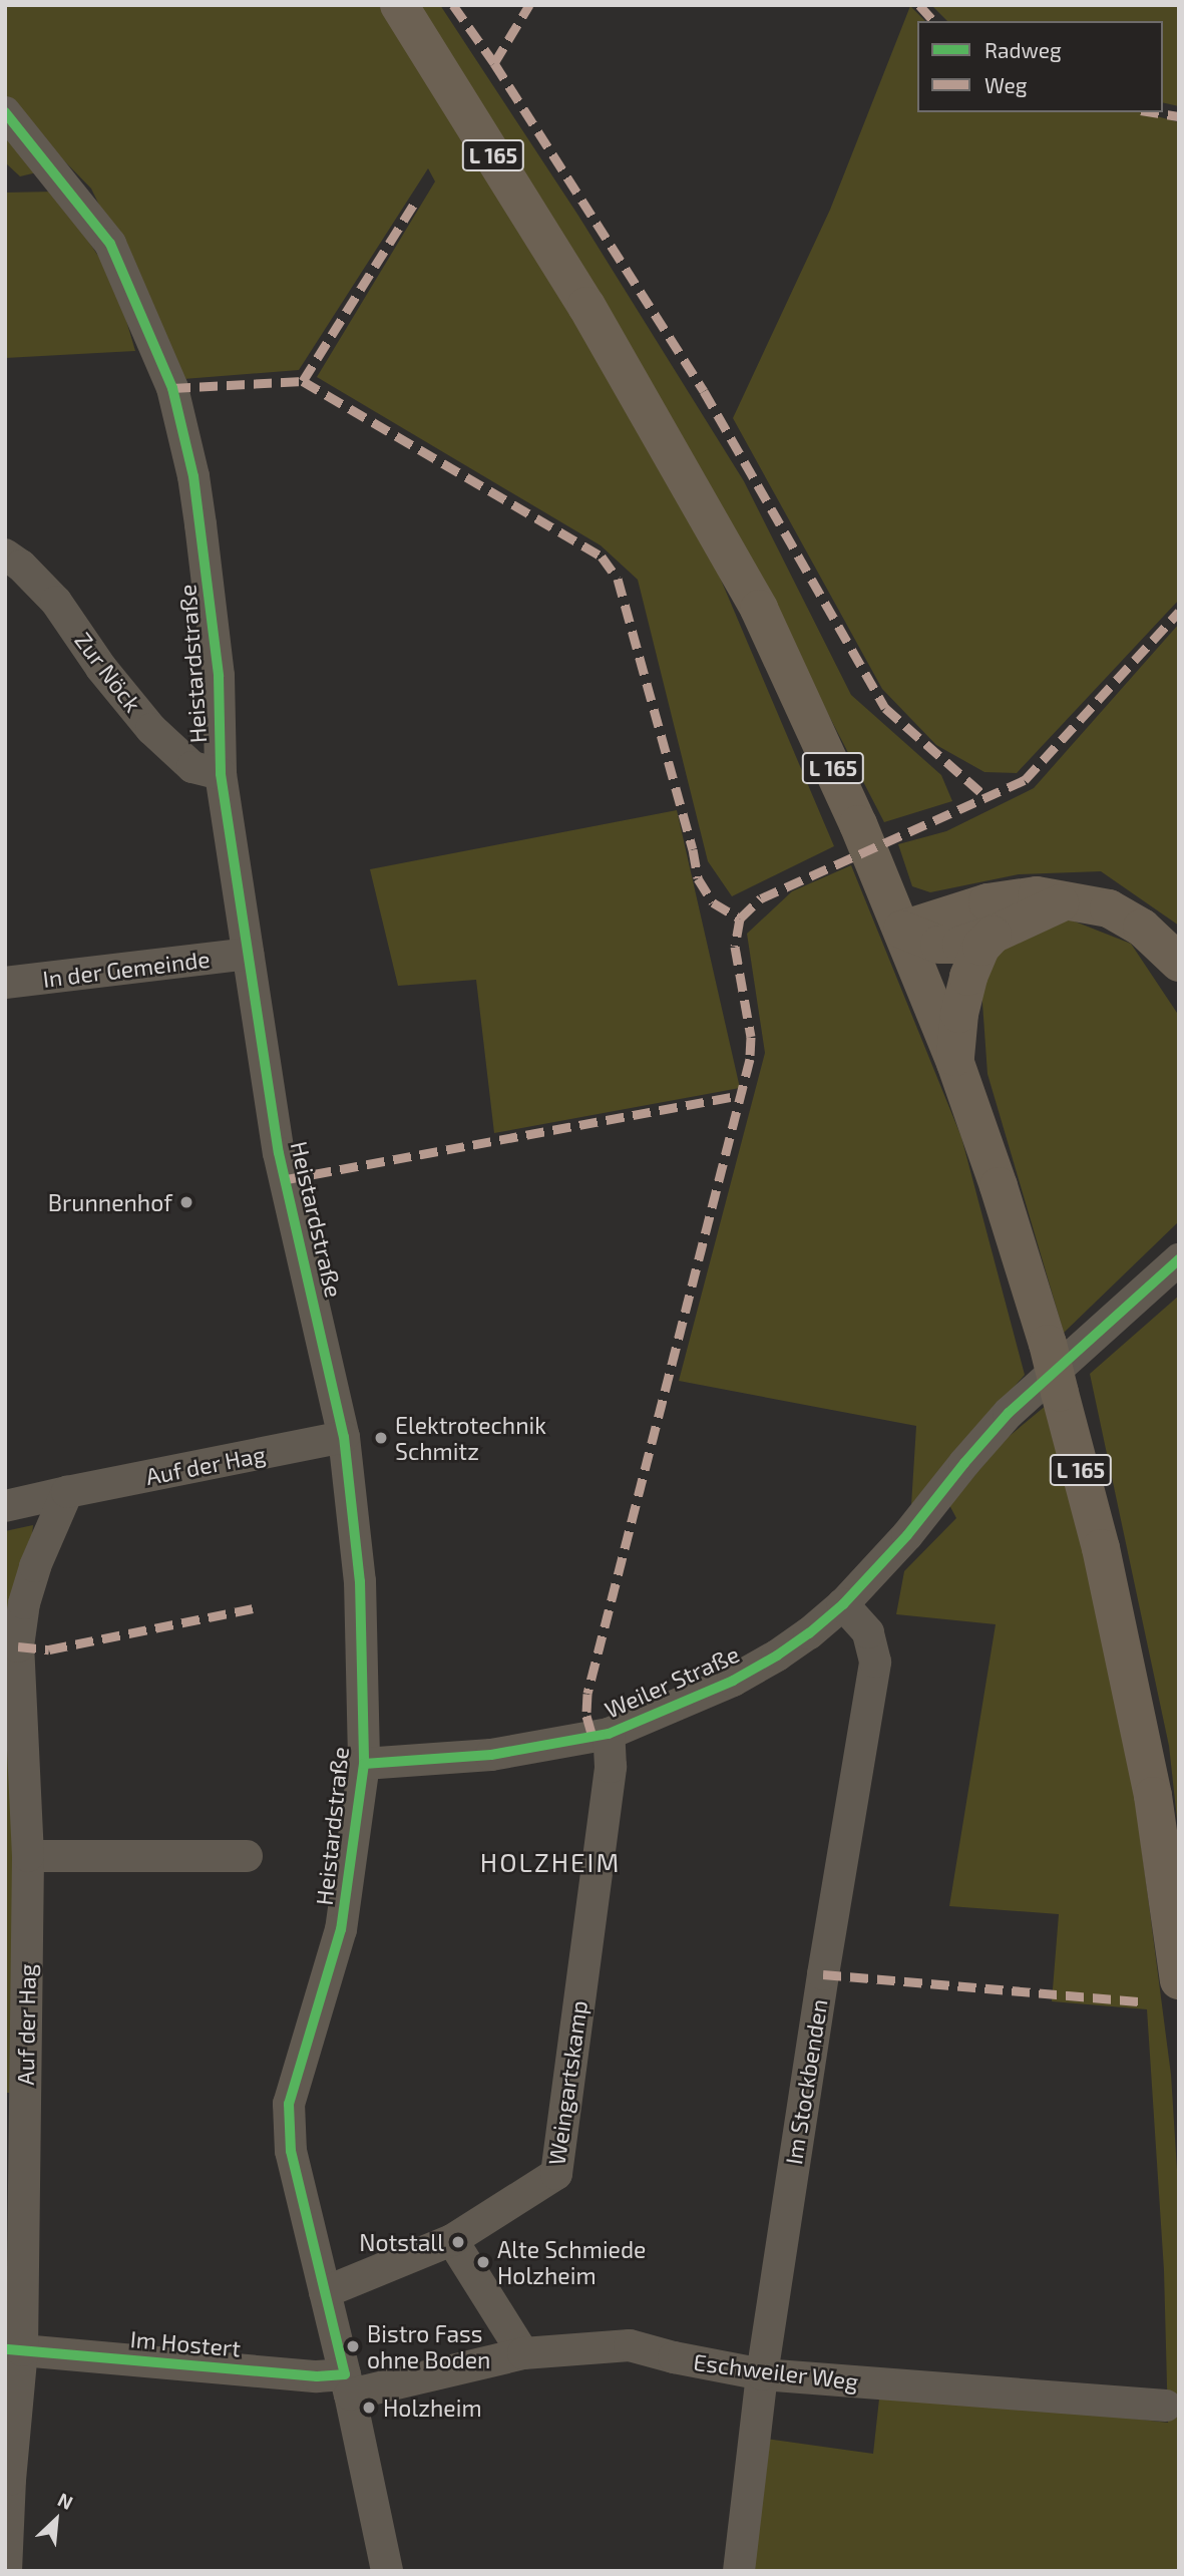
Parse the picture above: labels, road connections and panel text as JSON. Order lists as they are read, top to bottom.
{
  "streets": {
    "main road": ["L 165"],
    "street": [
      "Heistardstraße",
      "Zur Nöck",
      "In der Gemeinde",
      "Auf der Hag",
      "Weiler Straße",
      "Im Stockbenden",
      "Weingartskamp",
      "Im Hostert",
      "Eschweiler Weg"
    ]
  },
  "crossings": [
    ["Heistardstraße", "Zur Nöck"],
    ["Heistardstraße", "In der Gemeinde"],
    ["Heistardstraße", "Auf der Hag"],
    ["Heistardstraße", "Weiler Straße"],
    ["Heistardstraße", "Weingartskamp"],
    ["Heistardstraße", "Im Hostert"],
    ["Heistardstraße", "Eschweiler Weg"],
    ["Auf der Hag", "Im Hostert"],
    ["Weiler Straße", "Im Stockbenden"],
    ["Weiler Straße", "Weingartskamp"],
    ["Im Stockbenden", "Eschweiler Weg"],
    ["Im Hostert", "Eschweiler Weg"]
  ],
  "districts": ["HOLZHEIM"],
  "places": [
    "Brunnenhof",
    "Elektrotechnik Schmitz",
    "Notstall",
    "Alte Schmiede Holzheim",
    "Bistro Fass ohne Boden",
    "Holzheim"
  ],
  "legend": ["Radweg", "Weg"],
  "north": "top right"
}
